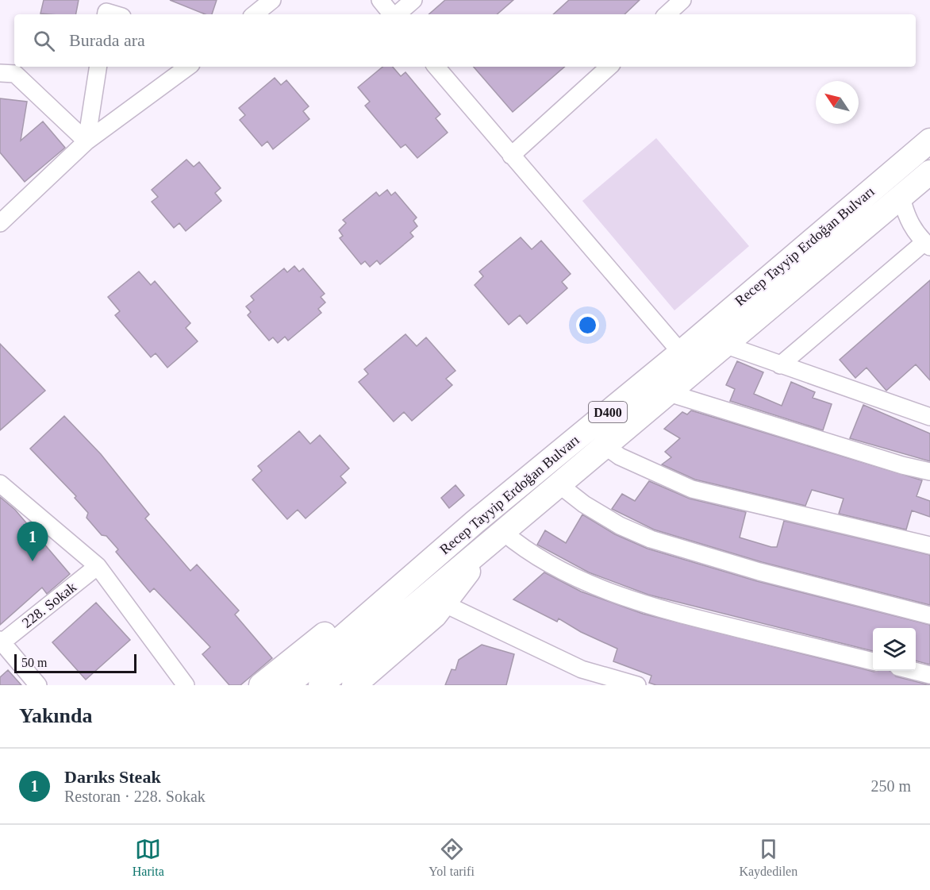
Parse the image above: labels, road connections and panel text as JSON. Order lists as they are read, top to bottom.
{
  "streets": {
    "highway": ["Recep Tayyip Erdoğan Bulvarı", "D400"],
    "street": ["228. Sokak"]
  },
  "scale_bar": "50 m",
  "north": "top left",
  "page": {
    "search": "Burada ara",
    "pins": "1",
    "scale": "50 m",
    "heading": "Yakında",
    "list": [
      {
        "mark": "1",
        "name": "Darıks Steak",
        "note": "Restoran · 228. Sokak",
        "value": "250 m"
      }
    ],
    "nav": ["Harita", "Yol tarifi", "Kaydedilen"]
  }
}
